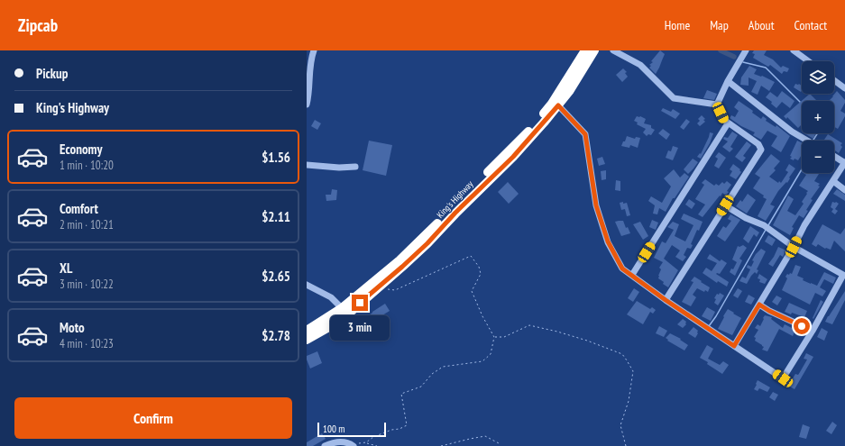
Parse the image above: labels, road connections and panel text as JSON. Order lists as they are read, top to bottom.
{
  "streets": {
    "highway": ["King's Highway"]
  },
  "scale_bar": "100 m",
  "page": {
    "header": "Zipcab",
    "nav": [
      "Home",
      "Map",
      "About",
      "Contact"
    ],
    "banner": ["Pickup", "King's Highway"],
    "map_buttons": ["+", "−"],
    "list": [
      {
        "name": "Economy",
        "note": "1 min · 10:20",
        "value": "$1.56"
      },
      {
        "name": "Comfort",
        "note": "2 min · 10:21",
        "value": "$2.11"
      },
      {
        "name": "XL",
        "note": "3 min · 10:22",
        "value": "$2.65"
      },
      {
        "name": "Moto",
        "note": "4 min · 10:23",
        "value": "$2.78"
      }
    ],
    "bubble": "3 min",
    "buttons": "Confirm",
    "scale": "100 m"
  }
}
